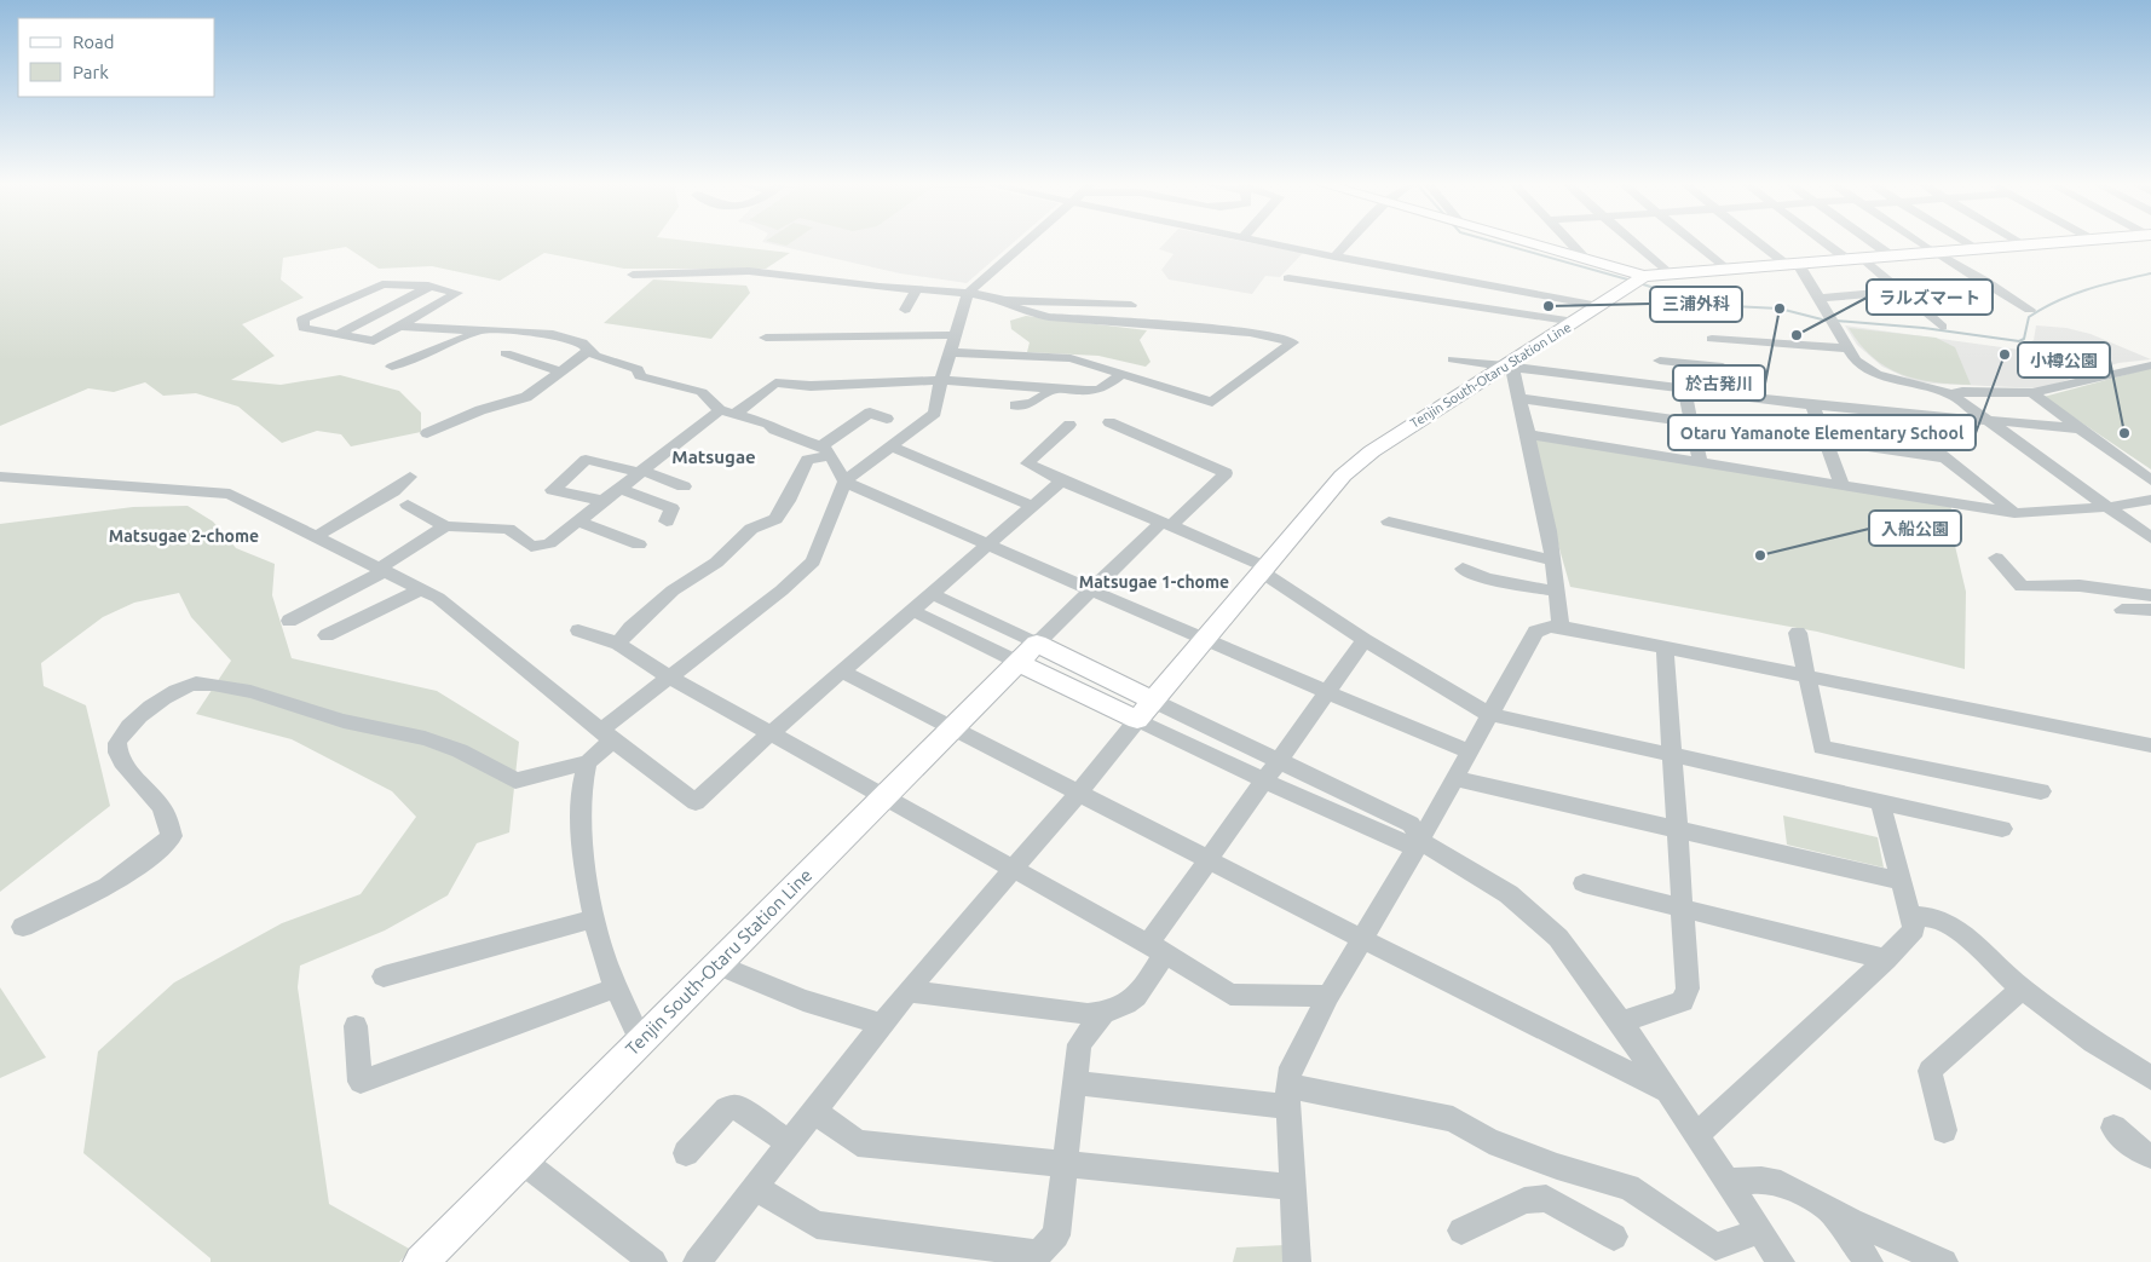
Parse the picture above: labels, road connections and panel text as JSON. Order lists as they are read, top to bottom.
{
  "streets": {
    "main road": ["Tenjin South-Otaru Station Line"]
  },
  "districts": ["Matsugae", "Matsugae 2-chome", "Matsugae 1-chome"],
  "places": [
    "三浦外科",
    "於古発川",
    "ラルズマート",
    "Otaru Yamanote Elementary School",
    "小樽公園",
    "入船公園"
  ],
  "legend": ["Road", "Park"]
}
